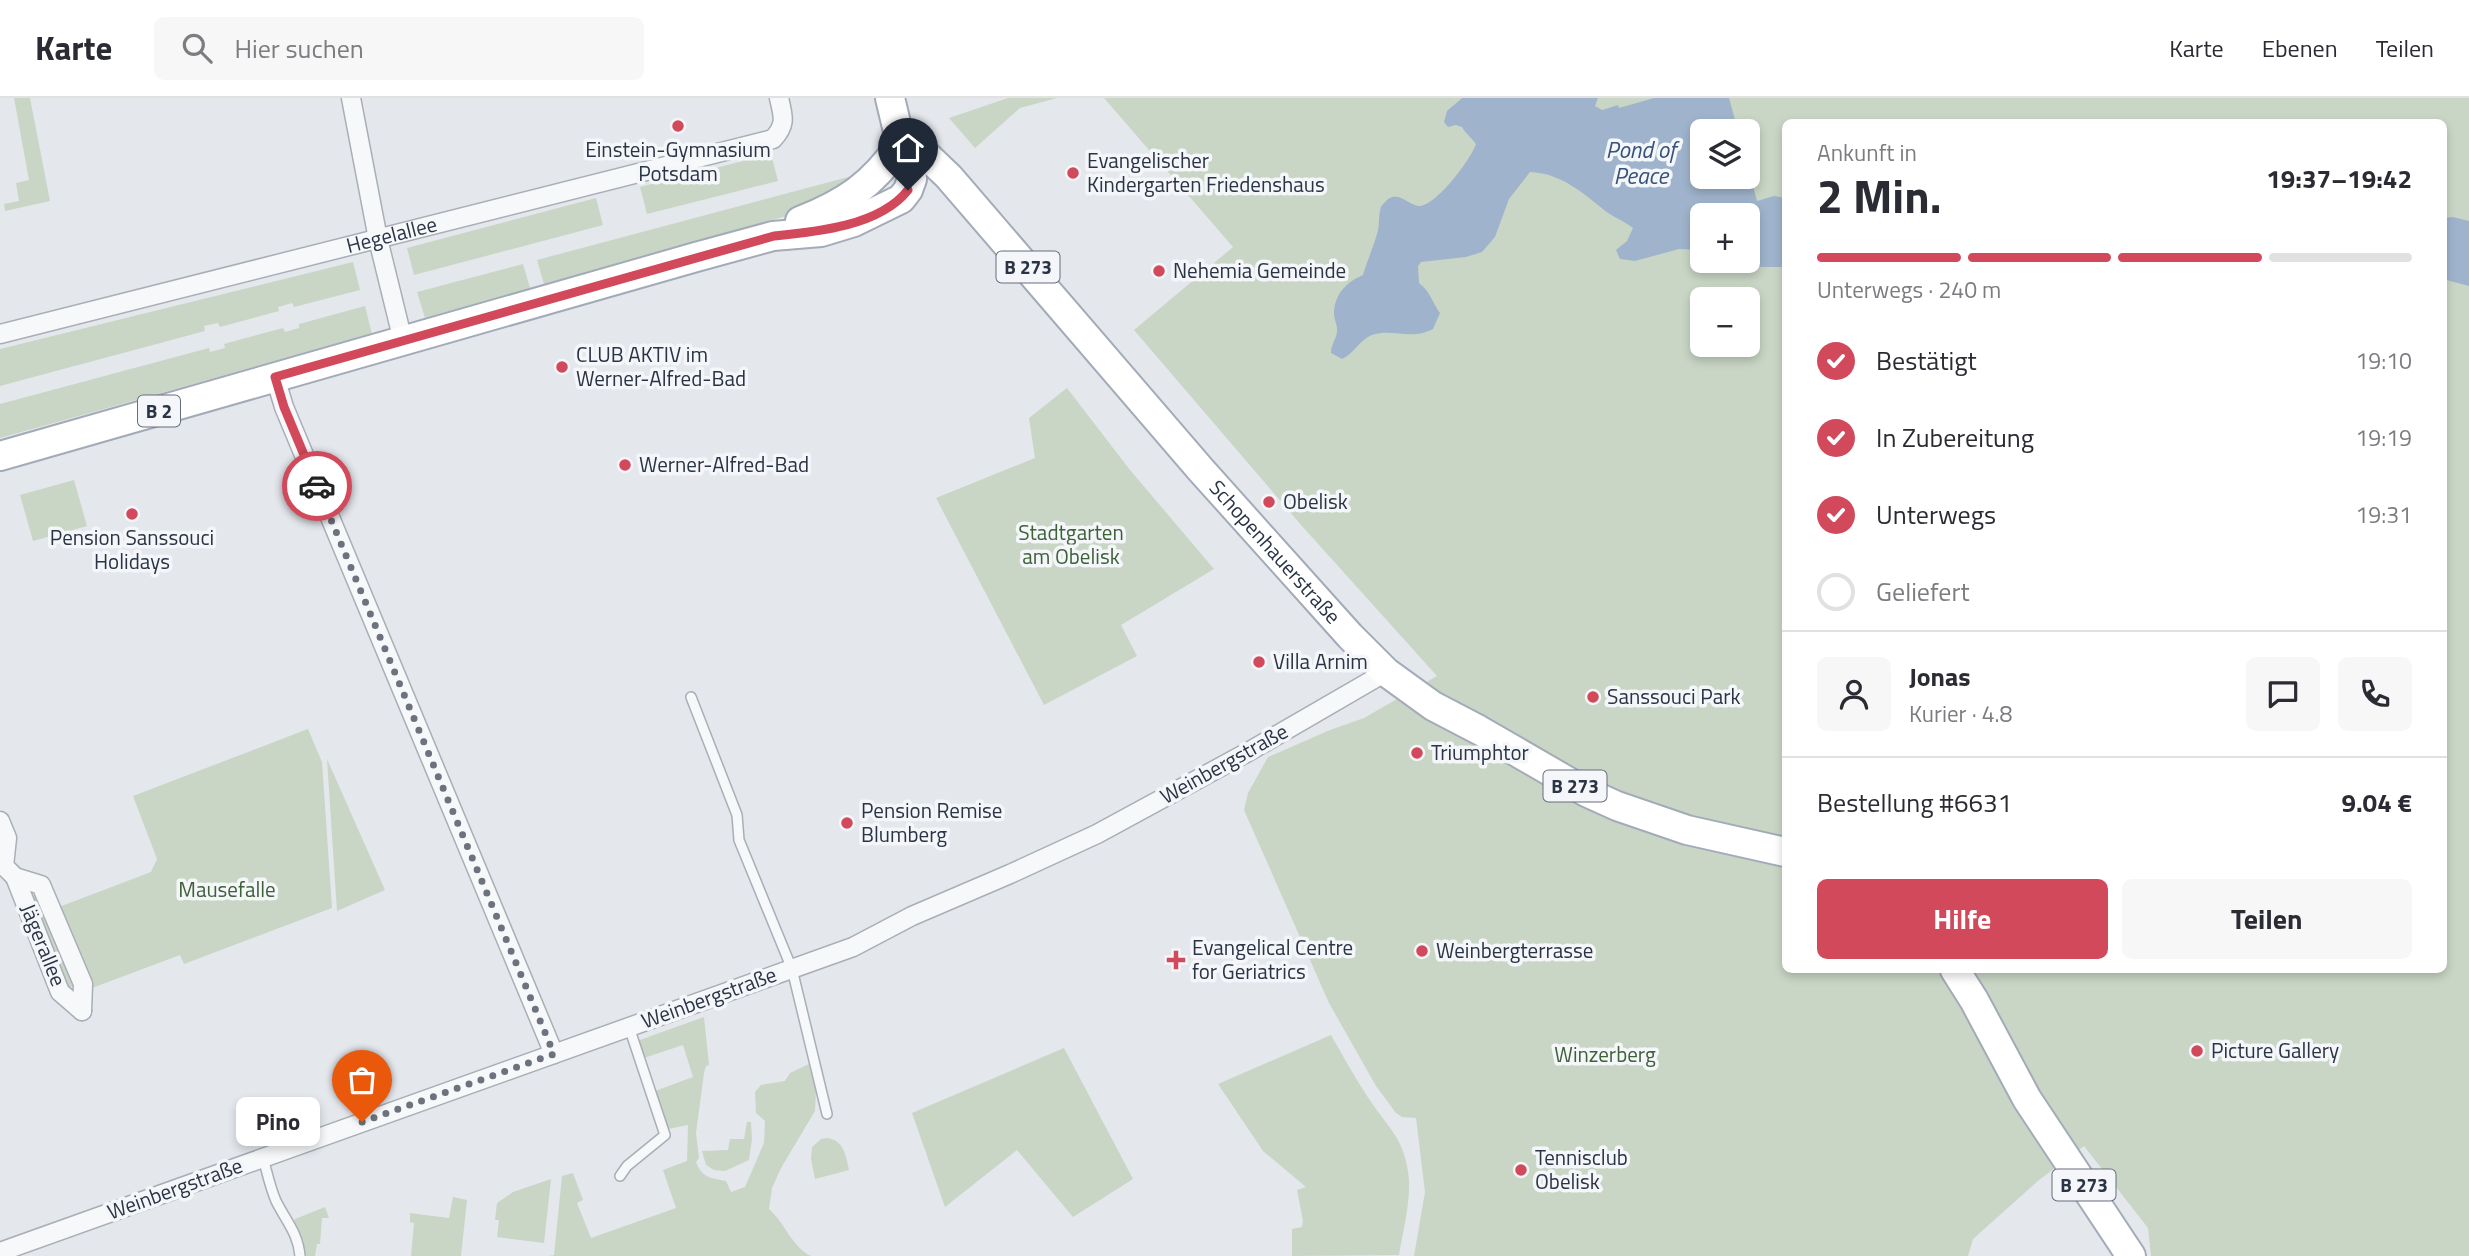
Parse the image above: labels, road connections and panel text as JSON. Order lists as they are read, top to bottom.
{
  "streets": {
    "main road": ["B 273", "B 2", "Schopenhauerstraße"],
    "street": ["Hegelallee", "Weinbergstraße", "Jägerallee"]
  },
  "crossings": [
    ["B 2", "Schopenhauerstraße"],
    ["Schopenhauerstraße", "Weinbergstraße"]
  ],
  "water": ["Pond of Peace"],
  "parks": ["Stadtgarten am Obelisk", "Mausefalle", "Winzerberg"],
  "places": {
    "other": [
      "Einstein-Gymnasium Potsdam",
      "Evangelischer Kindergarten Friedenshaus",
      "Nehemia Gemeinde",
      "CLUB AKTIV im Werner-Alfred-Bad",
      "Werner-Alfred-Bad",
      "Obelisk",
      "Pension Sanssouci Holidays",
      "Villa Arnim",
      "Sanssouci Park",
      "Triumphtor",
      "Pension Remise Blumberg",
      "Weinbergterrasse",
      "Picture Gallery",
      "Pino",
      "Tennisclub Obelisk"
    ],
    "health": ["Evangelical Centre for Geriatrics"]
  },
  "page": {
    "header": "Karte",
    "search": "Hier suchen",
    "nav": ["Karte", "Ebenen", "Teilen"],
    "map_buttons": ["+", "−"],
    "heading": ["2 Min.", "Ankunft in", "19:37–19:42"],
    "panel": [
      "Jonas",
      "Kurier · 4.8",
      "Bestellung #6631",
      "9.04 €"
    ],
    "bar": "Unterwegs · 240 m",
    "list": [
      ["Bestätigt", "19:10"],
      ["In Zubereitung", "19:19"],
      ["Unterwegs", "19:31"],
      "Geliefert"
    ],
    "buttons": ["Hilfe", "Teilen"],
    "bubble": "Pino"
  }
}
